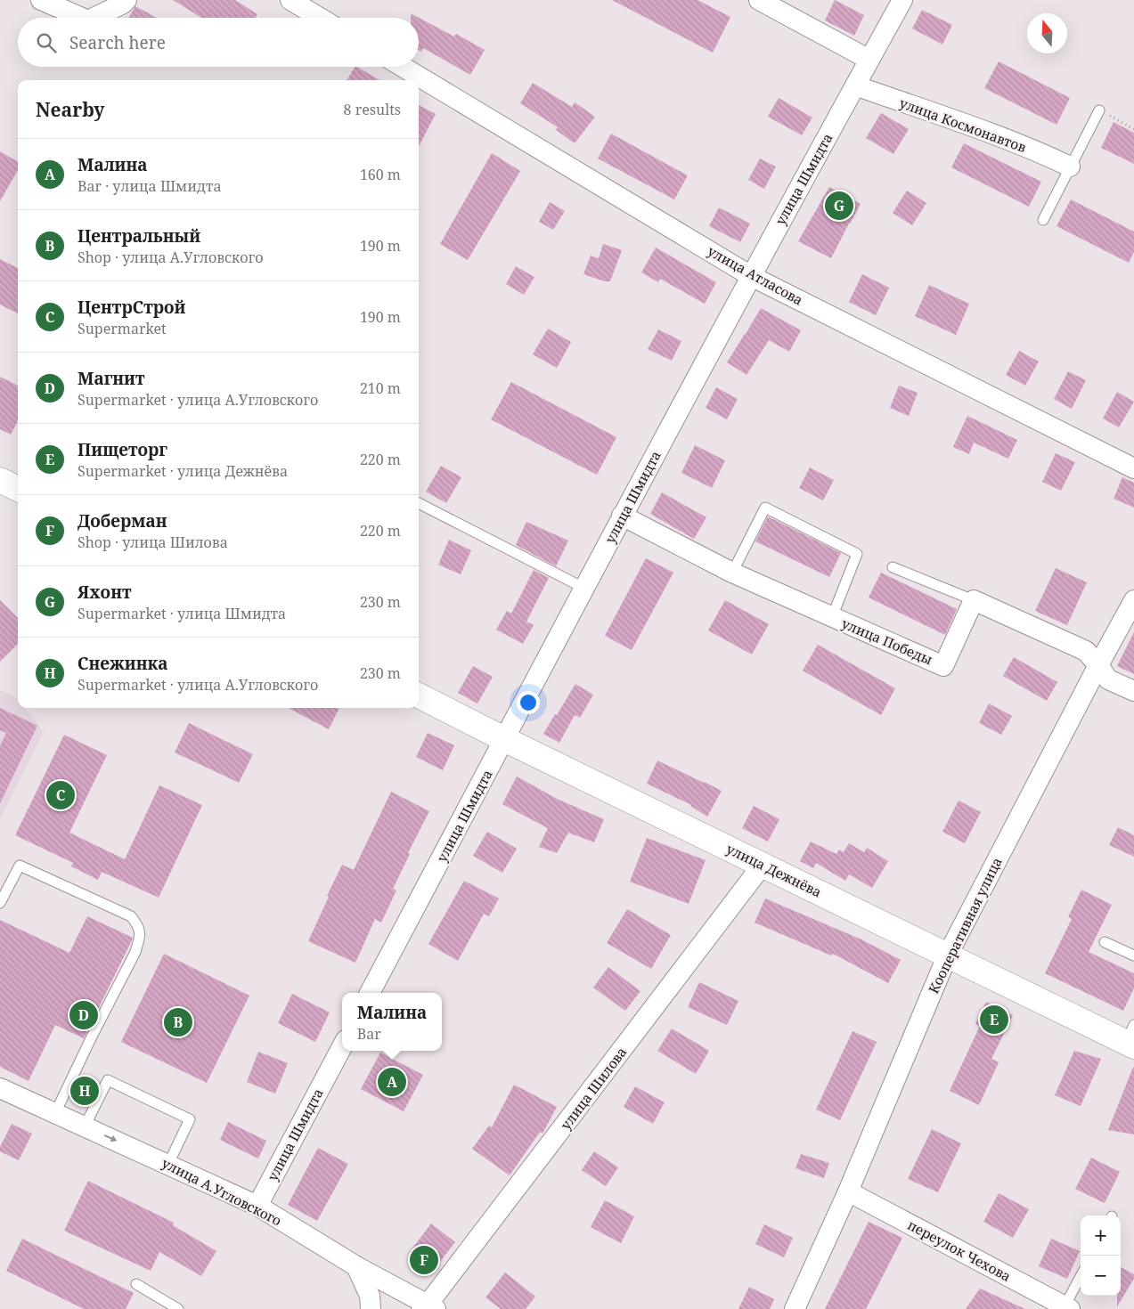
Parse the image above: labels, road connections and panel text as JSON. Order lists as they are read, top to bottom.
{
  "streets": {
    "main road": ["улица Дежнёва"],
    "street": [
      "улица Космонавтов",
      "улица Шмидта",
      "улица Атласова",
      "улица Победы",
      "Кооперативная улица",
      "улица Шилова",
      "улица А.Угловского",
      "переулок Чехова"
    ]
  },
  "crossings": [
    ["улица Космонавтов", "улица Шмидта"],
    ["улица Шмидта", "улица Атласова"],
    ["улица Шмидта", "улица Победы"],
    ["улица Шмидта", "улица Дежнёва"],
    ["улица Шмидта", "улица А.Угловского"],
    ["улица Дежнёва", "Кооперативная улица"],
    ["улица Дежнёва", "улица Шилова"],
    ["Кооперативная улица", "переулок Чехова"],
    ["улица Шилова", "улица А.Угловского"]
  ],
  "north": "top",
  "page": {
    "search": "Search here",
    "heading": ["Nearby", "8 results"],
    "list": [
      {
        "mark": "A",
        "name": "Малина",
        "note": "Bar · улица Шмидта",
        "value": "160 m"
      },
      {
        "mark": "B",
        "name": "Центральный",
        "note": "Shop · улица А.Угловского",
        "value": "190 m"
      },
      {
        "mark": "C",
        "name": "ЦентрСтрой",
        "note": "Supermarket",
        "value": "190 m"
      },
      {
        "mark": "D",
        "name": "Магнит",
        "note": "Supermarket · улица А.Угловского",
        "value": "210 m"
      },
      {
        "mark": "E",
        "name": "Пищеторг",
        "note": "Supermarket · улица Дежнёва",
        "value": "220 m"
      },
      {
        "mark": "F",
        "name": "Доберман",
        "note": "Shop · улица Шилова",
        "value": "220 m"
      },
      {
        "mark": "G",
        "name": "Яхонт",
        "note": "Supermarket · улица Шмидта",
        "value": "230 m"
      },
      {
        "mark": "H",
        "name": "Снежинка",
        "note": "Supermarket · улица А.Угловского",
        "value": "230 m"
      }
    ],
    "pins": [
      "G",
      "C",
      "D",
      "E",
      "B",
      "A",
      "H",
      "F"
    ],
    "popup": ["Малина", "Bar"],
    "map_buttons": ["+", "−"]
  }
}
